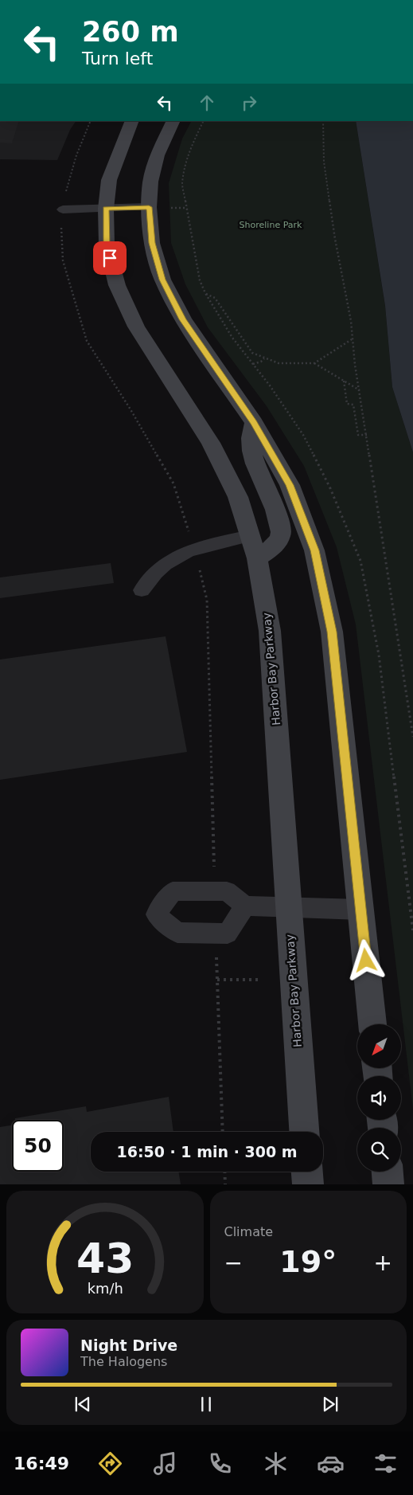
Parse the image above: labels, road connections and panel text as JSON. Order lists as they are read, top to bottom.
{
  "streets": {
    "main road": ["Harbor Bay Parkway"]
  },
  "parks": ["Shoreline Park"],
  "north": "bottom left",
  "page": {
    "turn": ["260 m", "Turn left"],
    "limit": "50",
    "trip": "16:50 · 1 min · 300 m",
    "tile": "Climate",
    "heat": ["−", "19°", "+"],
    "song": ["Night Drive", "The Halogens"],
    "tabs": "16:49",
    "gauge": ["43", "km/h"]
  }
}
